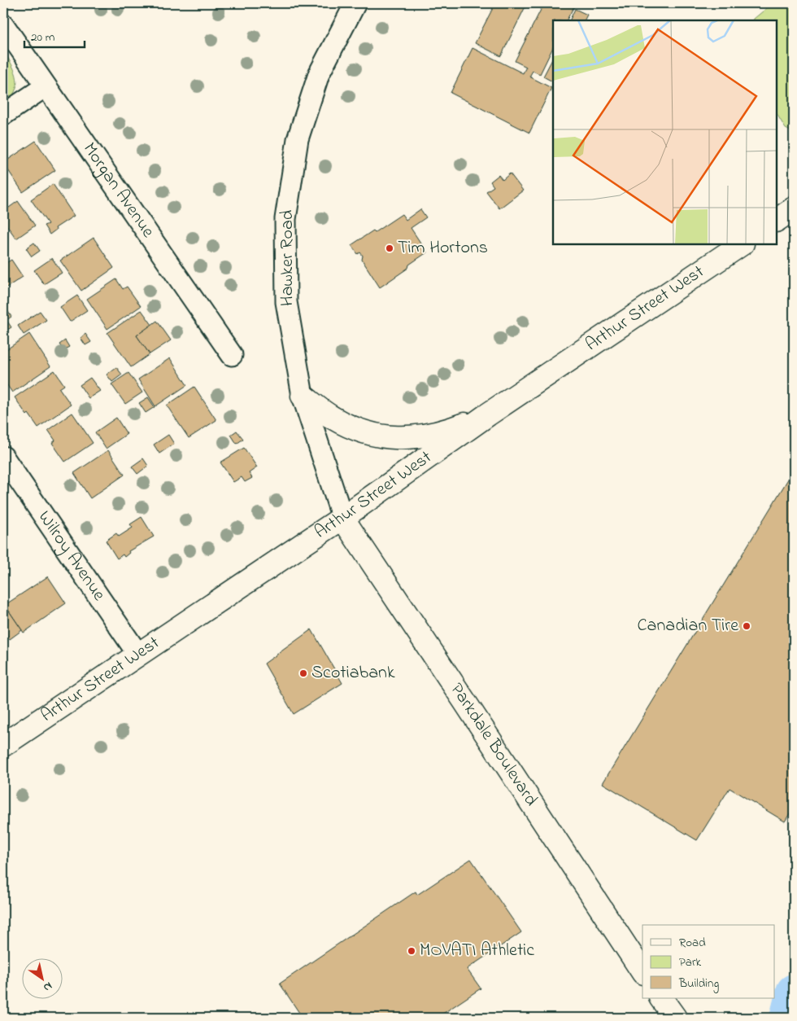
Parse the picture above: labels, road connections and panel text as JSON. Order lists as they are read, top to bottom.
{
  "streets": {
    "main road": ["Arthur Street West", "Parkdale Boulevard"],
    "street": ["Morgan Avenue", "Hawker Road", "Wilroy Avenue"]
  },
  "crossings": [
    ["Hawker Road", "Arthur Street West"],
    ["Hawker Road", "Parkdale Boulevard"],
    ["Arthur Street West", "Wilroy Avenue"],
    ["Arthur Street West", "Parkdale Boulevard"]
  ],
  "places": [
    "Tim Hortons",
    "Canadian Tire",
    "Scotiabank",
    "MOVATI Athletic"
  ],
  "legend": ["Road", "Park", "Building"],
  "scale_bar": "20 m",
  "north": "bottom right"
}
